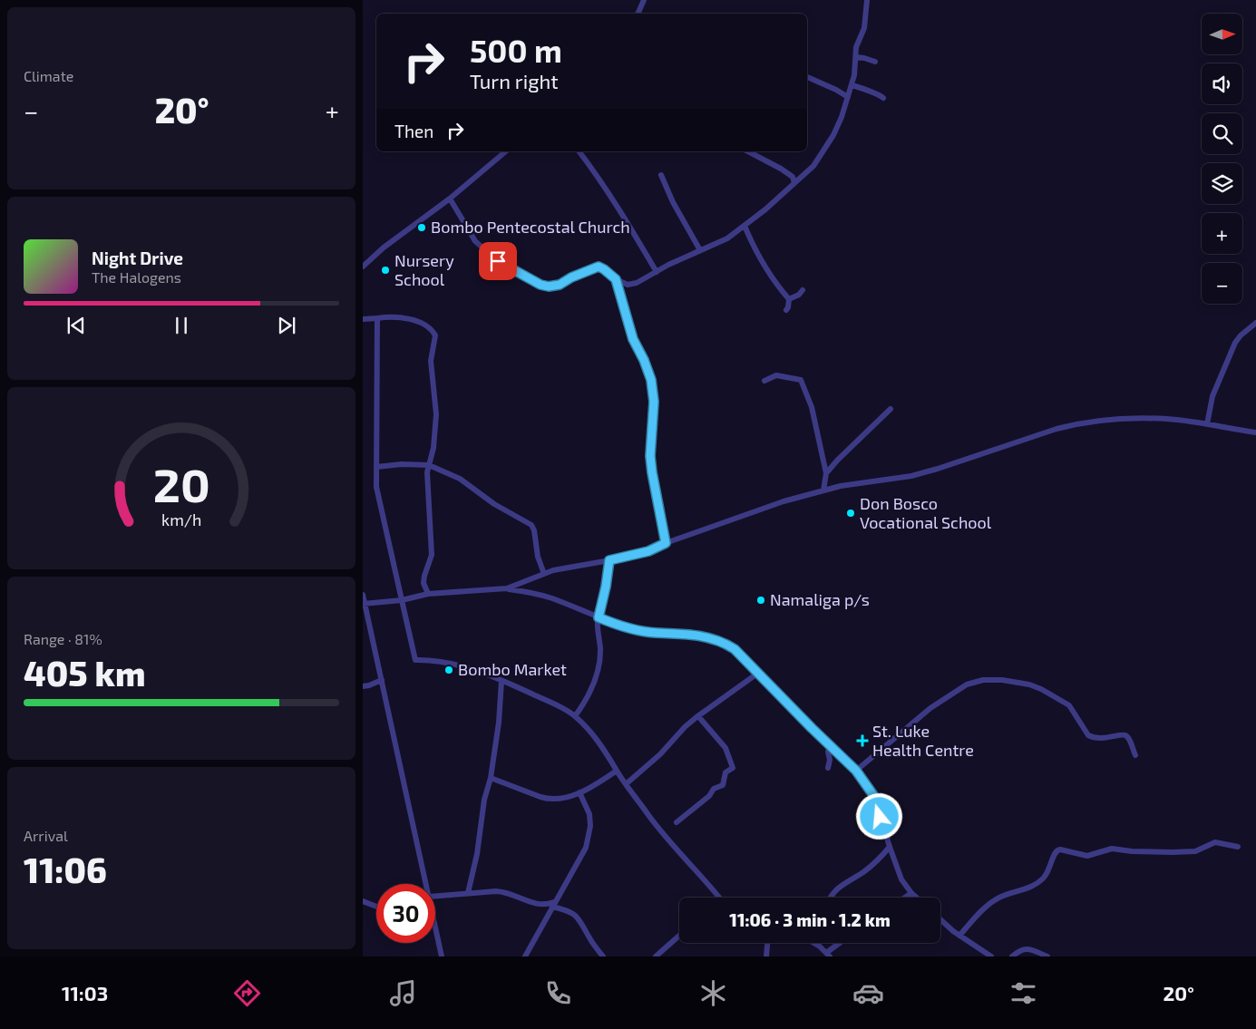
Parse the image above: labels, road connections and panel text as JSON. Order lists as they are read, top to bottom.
{
  "places": {
    "other": [
      "Bombo Pentecostal Church",
      "Nursery School",
      "Don Bosco Vocational School",
      "Namaliga p/s",
      "Bombo Market"
    ],
    "health": ["St. Luke Health Centre"]
  },
  "north": "right",
  "page": {
    "tile": [
      "Climate",
      ["Range · 81%", "405 km"],
      ["Arrival", "11:06"]
    ],
    "map_buttons": ["+", "−"],
    "turn": ["500 m", "Turn right"],
    "heat": ["−", "20°", "+"],
    "then": "Then",
    "song": ["Night Drive", "The Halogens"],
    "limit": "30",
    "trip": "11:06 · 3 min · 1.2 km",
    "tabs": ["11:03", "20°"],
    "gauge": ["20", "km/h"]
  }
}
